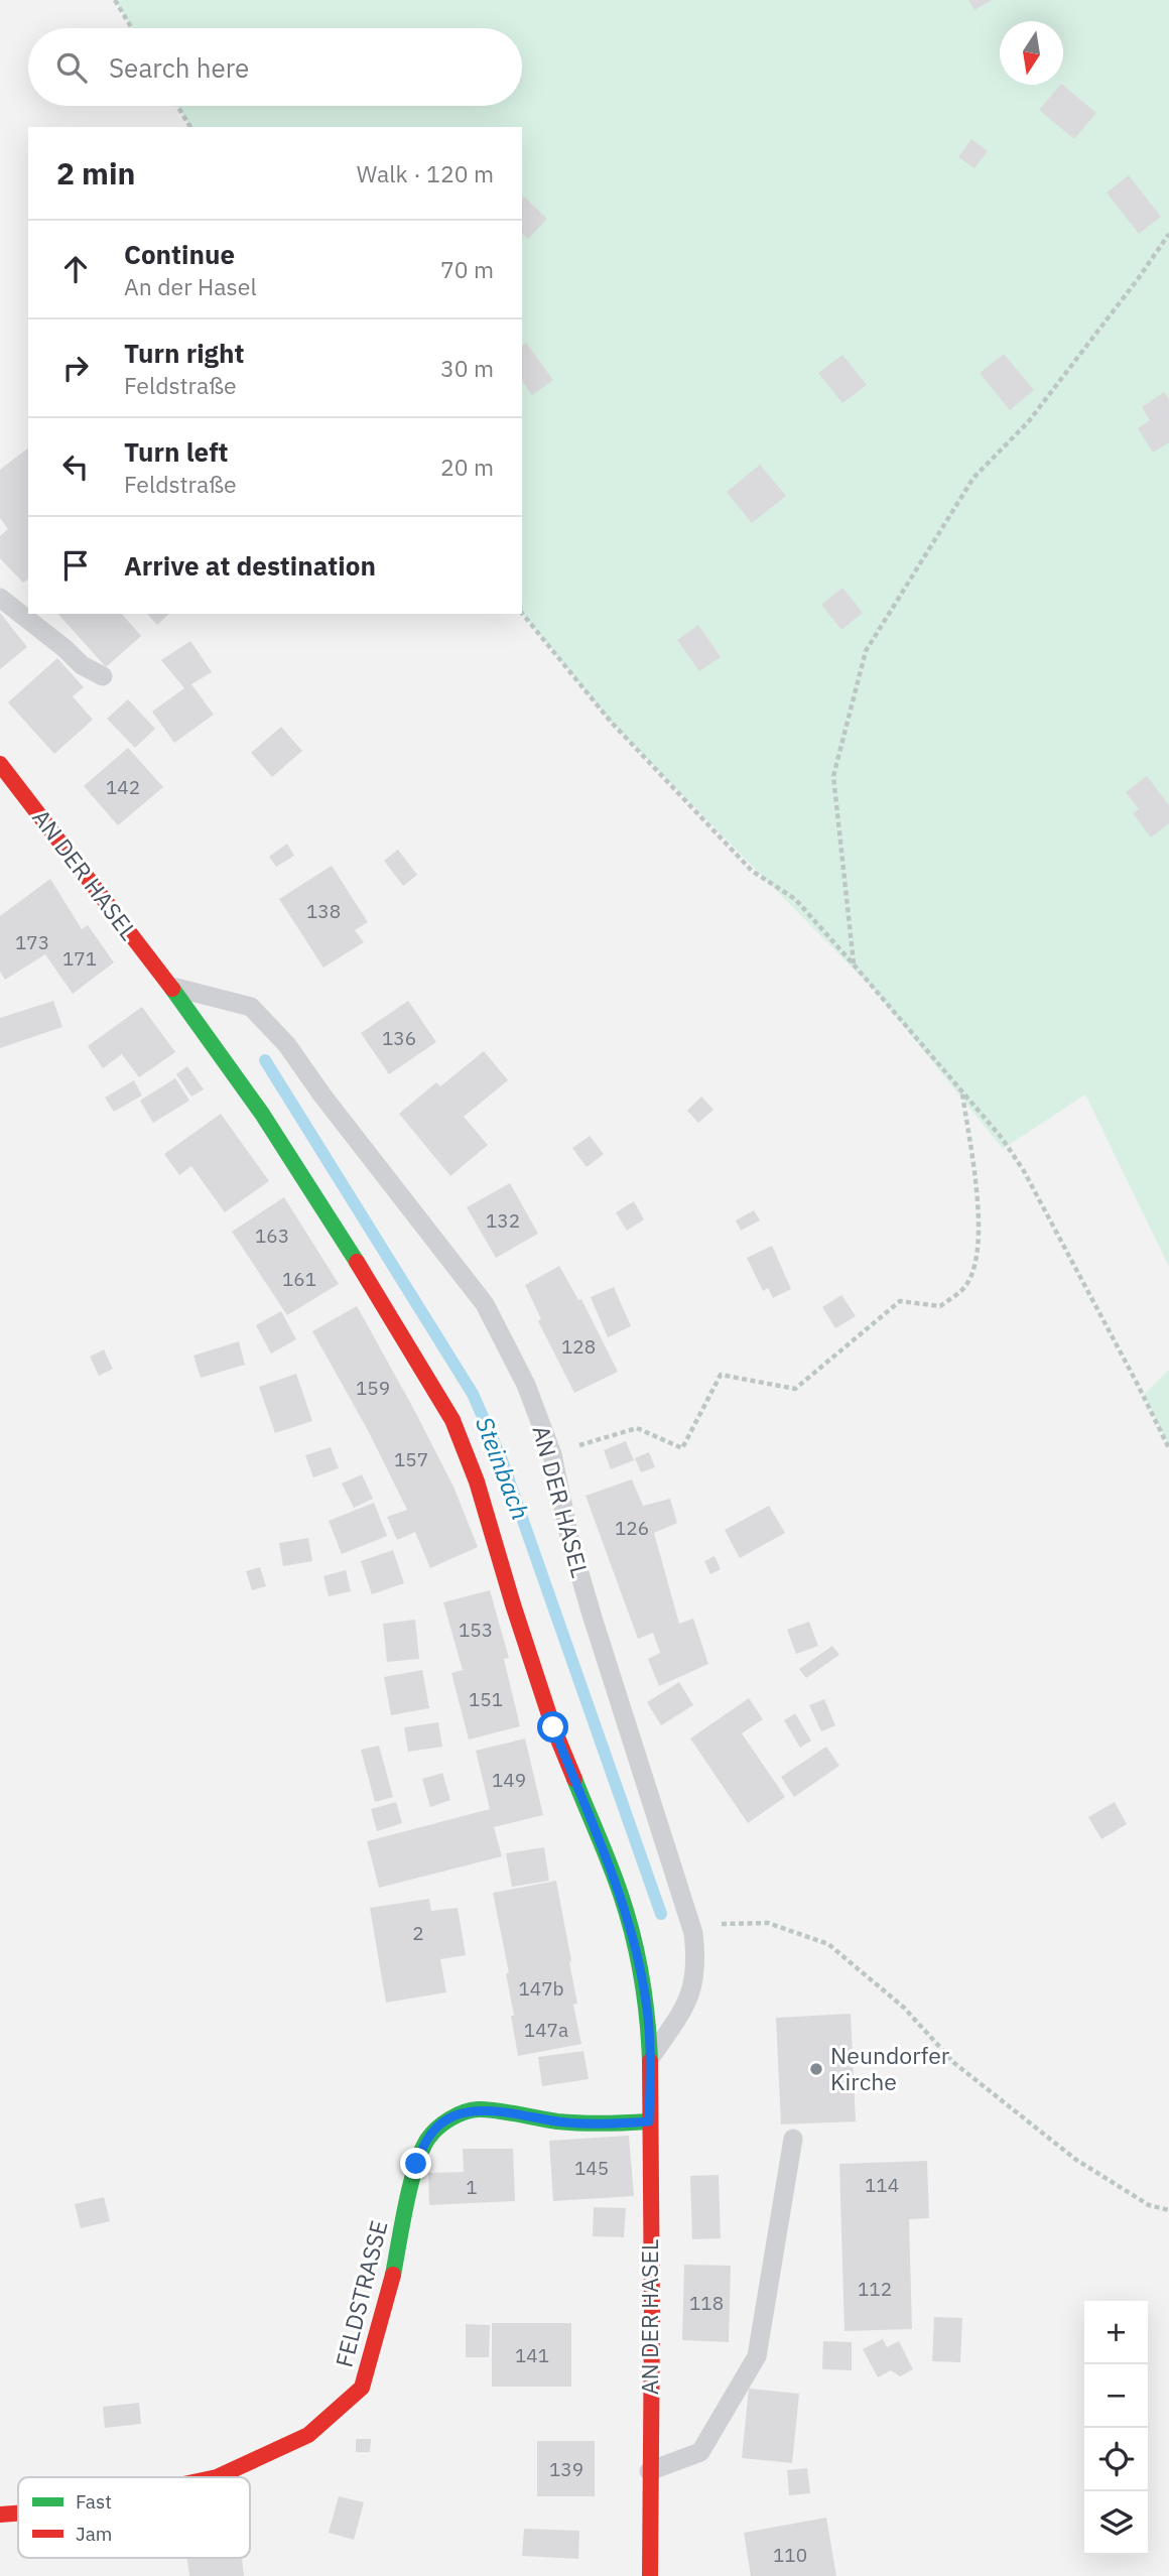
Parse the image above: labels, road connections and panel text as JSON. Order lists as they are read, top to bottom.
{
  "streets": {
    "street": ["AN DER HASEL", "FELDSTRASSE"]
  },
  "crossings": [
    ["AN DER HASEL", "FELDSTRASSE"]
  ],
  "water": ["Steinbach"],
  "places": ["Neundorfer Kirche"],
  "house_numbers": [
    "142",
    "138",
    "173",
    "171",
    "136",
    "132",
    "163",
    "161",
    "128",
    "159",
    "157",
    "126",
    "153",
    "151",
    "149",
    "2",
    "147b",
    "147a",
    "145",
    "114",
    "1",
    "112",
    "118",
    "141",
    "139",
    "110"
  ],
  "legend": ["Fast", "Jam"],
  "north": "bottom",
  "page": {
    "search": "Search here",
    "heading": ["2 min", "Walk · 120 m"],
    "list": [
      ["Continue", "An der Hasel", "70 m"],
      ["Turn right", "Feldstraße", "30 m"],
      ["Turn left", "Feldstraße", "20 m"],
      "Arrive at destination"
    ],
    "map_buttons": ["+", "−"]
  }
}
